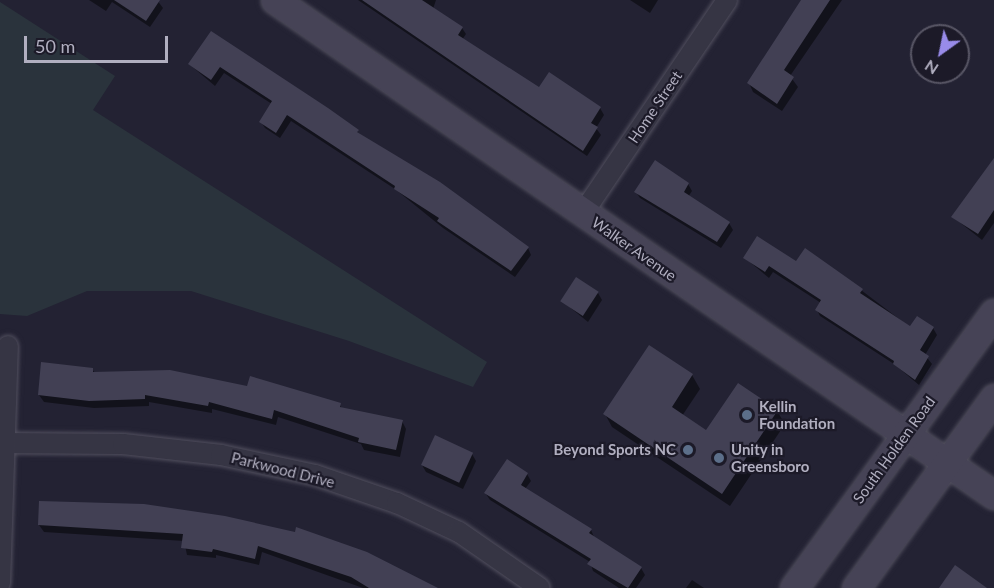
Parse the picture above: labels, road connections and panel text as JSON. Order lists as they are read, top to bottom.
{
  "streets": {
    "street": [
      "Home Street",
      "Walker Avenue",
      "South Holden Road",
      "Parkwood Drive"
    ]
  },
  "crossings": [
    ["Home Street", "Walker Avenue"],
    ["Walker Avenue", "South Holden Road"]
  ],
  "places": ["Kellin Foundation", "Beyond Sports NC", "Unity in Greensboro"],
  "scale_bar": "50 m",
  "north": "bottom left"
}
